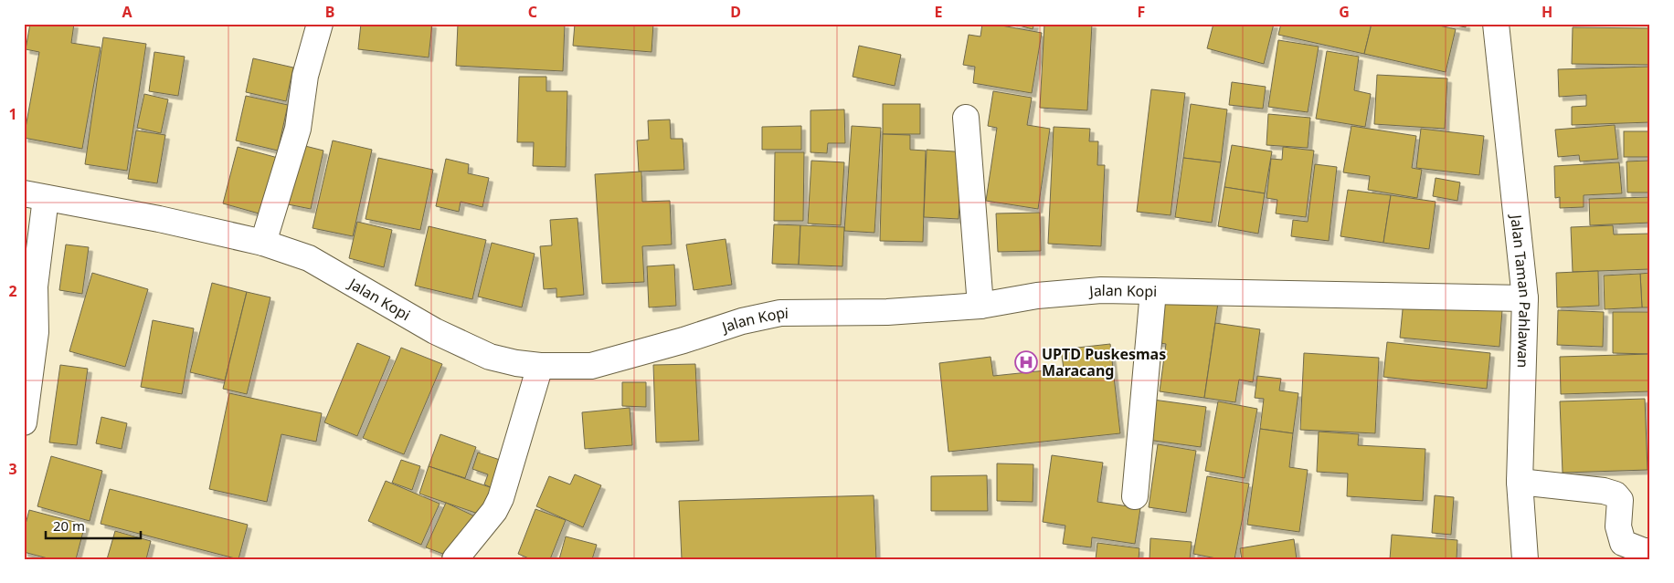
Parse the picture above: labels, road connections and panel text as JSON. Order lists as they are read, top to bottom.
{
  "streets": {
    "street": ["Jalan Kopi", "Jalan Taman Pahlawan"]
  },
  "crossings": [
    ["Jalan Kopi", "Jalan Taman Pahlawan"]
  ],
  "places": {
    "hospital": ["UPTD Puskesmas Maracang"]
  },
  "scale_bar": "20 m",
  "grid": {
    "columns": [
      "A",
      "B",
      "C",
      "D",
      "E",
      "F",
      "G",
      "H"
    ],
    "rows": ["1", "2", "3"]
  }
}
